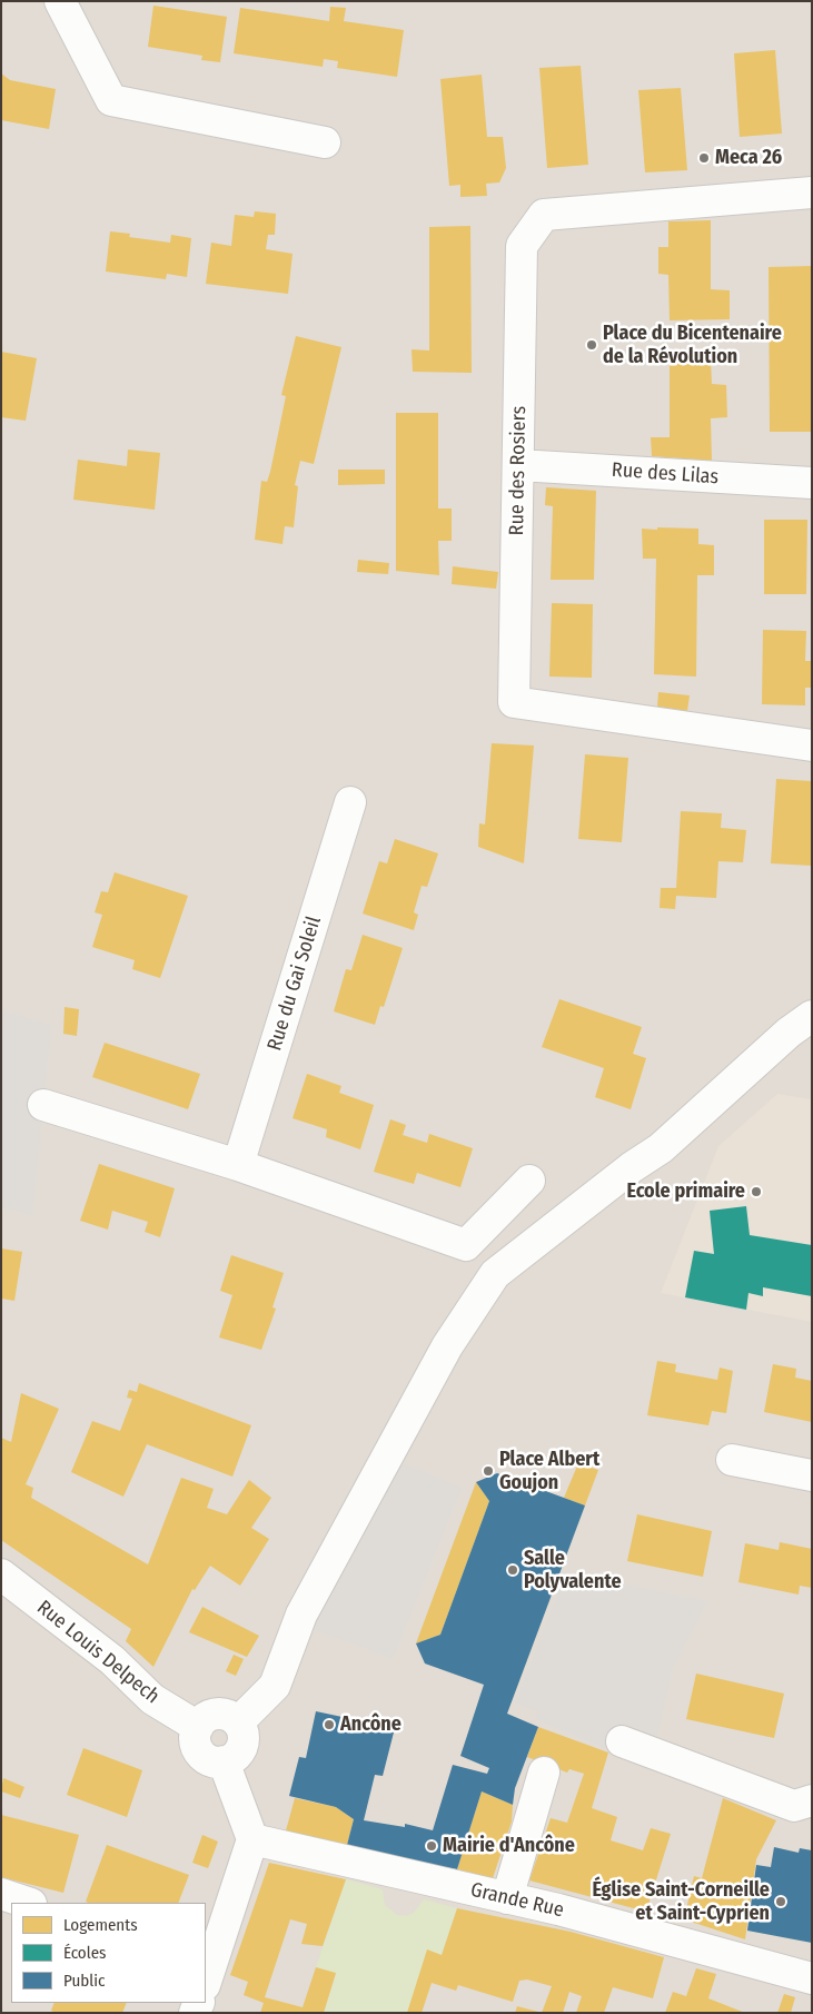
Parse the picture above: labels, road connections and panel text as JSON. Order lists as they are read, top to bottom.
{
  "streets": {
    "street": [
      "Rue des Rosiers",
      "Rue des Lilas",
      "Rue du Gai Soleil",
      "Rue Louis Delpech",
      "Grande Rue"
    ]
  },
  "crossings": [
    ["Rue des Rosiers", "Rue des Lilas"]
  ],
  "places": [
    "Meca 26",
    "Place du Bicentenaire de la Révolution",
    "Ecole primaire",
    "Place Albert Goujon",
    "Salle Polyvalente",
    "Ancône",
    "Mairie d'Ancône",
    "Église Saint-Corneille et Saint-Cyprien"
  ],
  "legend": ["Logements", "Écoles", "Public"]
}
